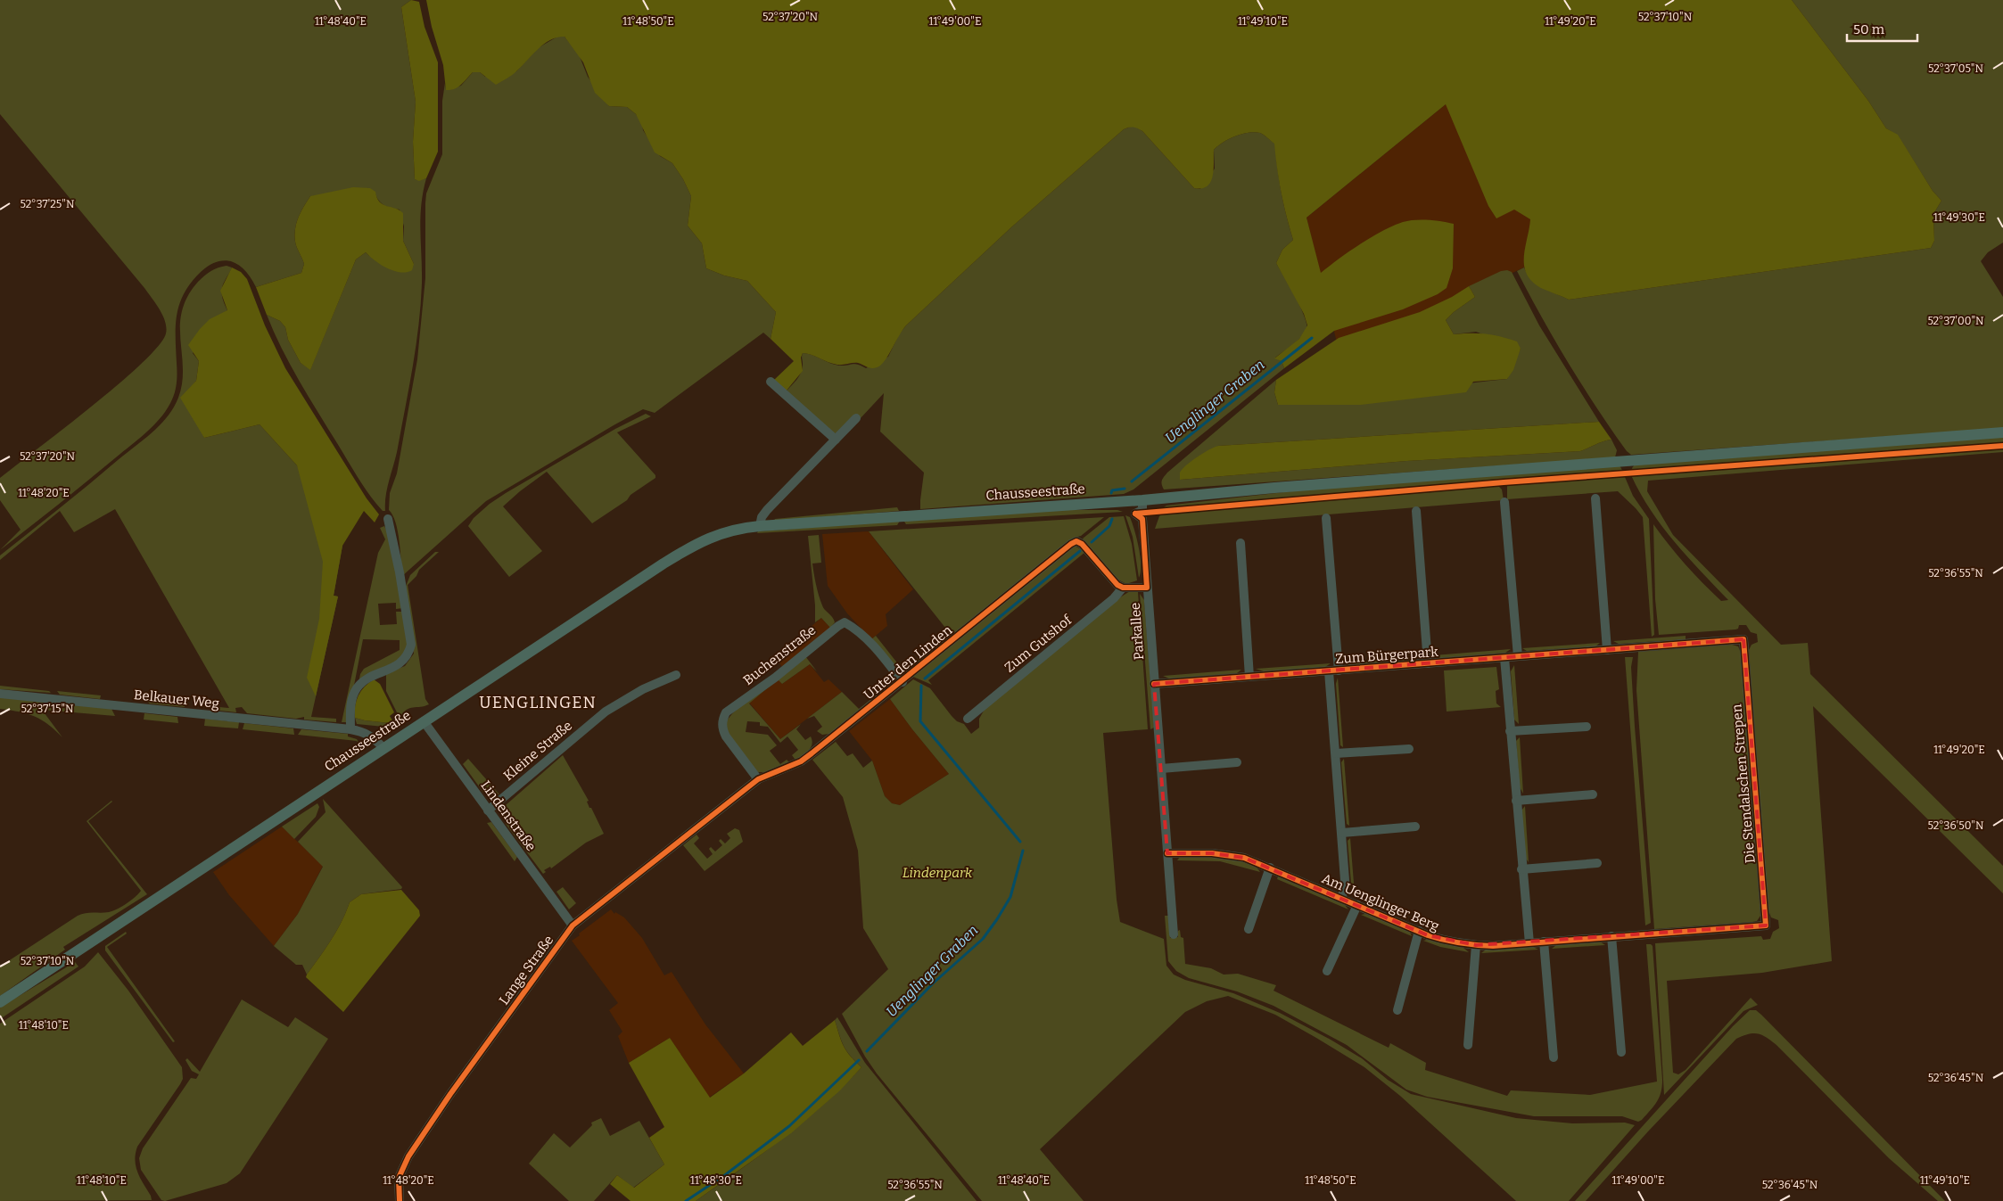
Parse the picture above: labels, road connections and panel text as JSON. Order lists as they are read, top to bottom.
{
  "streets": {
    "main road": ["Chausseestraße"],
    "street": [
      "Parkallee",
      "Zum Gutshof",
      "Buchenstraße",
      "Zum Bürgerpark",
      "Unter den Linden",
      "Belkauer Weg",
      "Kleine Straße",
      "Die Stendalschen Strepen",
      "Lindenstraße",
      "Am Uenglinger Berg",
      "Lange Straße"
    ]
  },
  "crossings": [
    ["Chausseestraße", "Parkallee"],
    ["Chausseestraße", "Belkauer Weg"],
    ["Chausseestraße", "Lindenstraße"],
    ["Parkallee", "Zum Bürgerpark"],
    ["Parkallee", "Am Uenglinger Berg"],
    ["Zum Gutshof", "Unter den Linden"],
    ["Buchenstraße", "Unter den Linden"],
    ["Zum Bürgerpark", "Die Stendalschen Strepen"],
    ["Unter den Linden", "Lange Straße"],
    ["Kleine Straße", "Lindenstraße"],
    ["Die Stendalschen Strepen", "Am Uenglinger Berg"],
    ["Lindenstraße", "Lange Straße"]
  ],
  "districts": ["UENGLINGEN"],
  "water": ["Uenglinger Graben"],
  "parks": ["Lindenpark"],
  "scale_bar": "50 m",
  "coordinates": [
    "52°37'10\"N",
    "52°37'20\"N",
    "11°48'40\"E",
    "11°48'50\"E",
    "11°49'00\"E",
    "11°49'10\"E",
    "11°49'20\"E",
    "52°37'05\"N",
    "52°37'25\"N",
    "11°49'30\"E",
    "52°37'00\"N",
    "11°48'20\"E",
    "52°36'55\"N",
    "52°37'15\"N",
    "52°36'50\"N",
    "11°48'10\"E",
    "52°36'45\"N",
    "11°48'30\"E"
  ]
}
